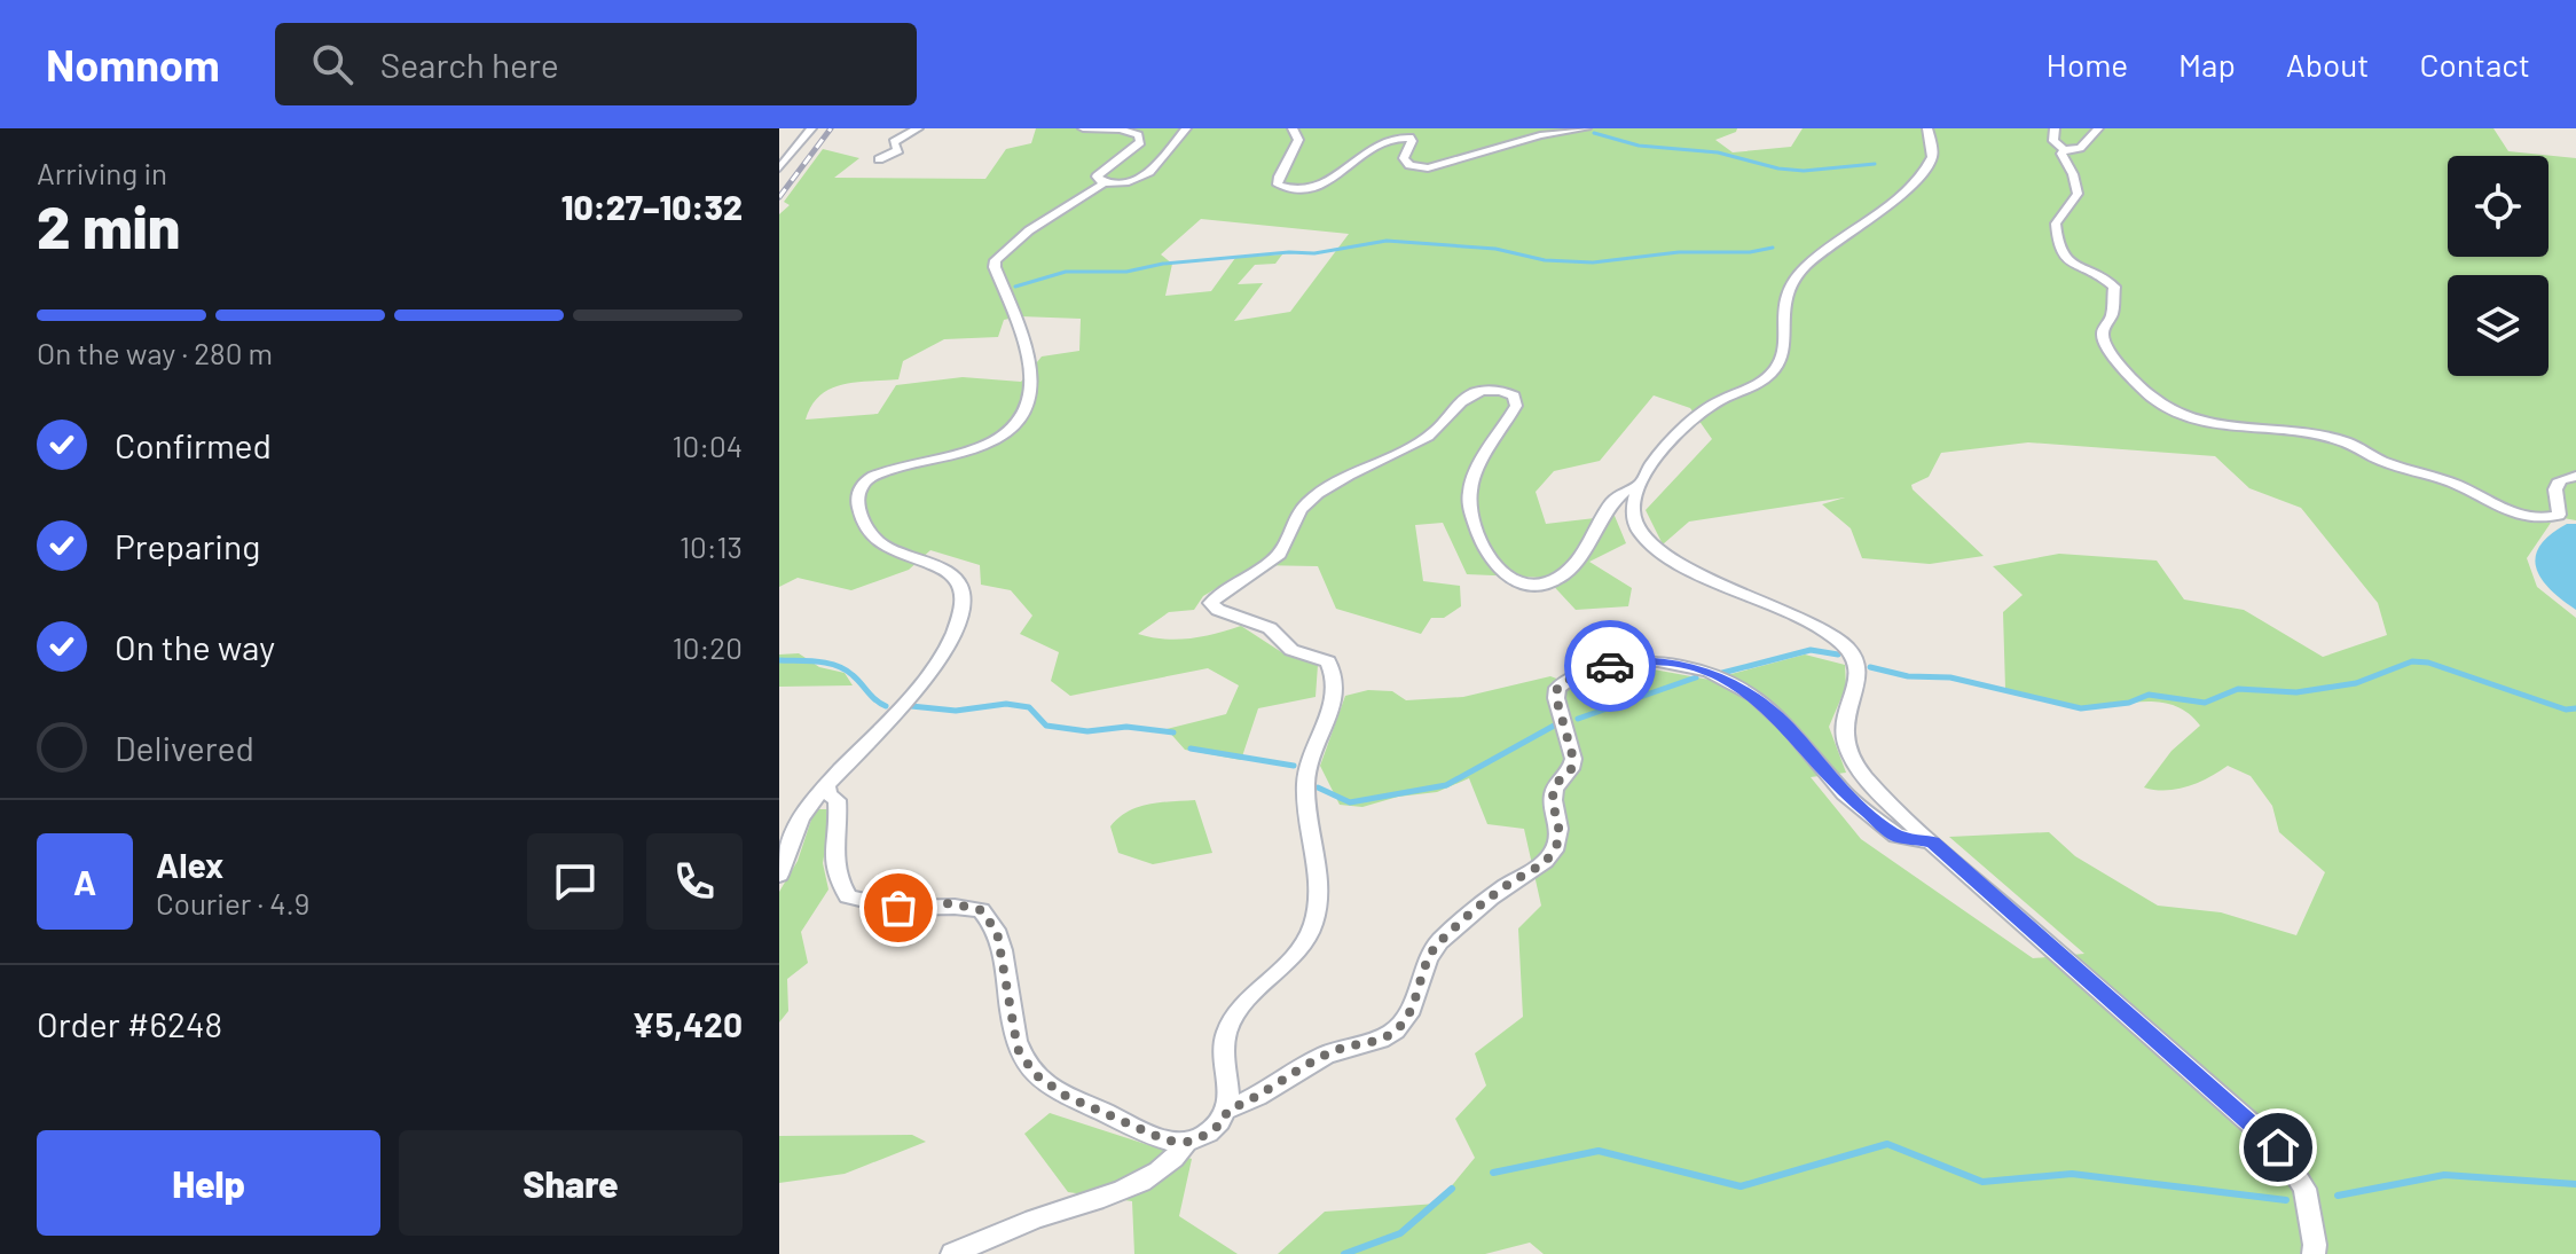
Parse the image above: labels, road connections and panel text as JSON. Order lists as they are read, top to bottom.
{
  "page": {
    "header": "Nomnom",
    "search": "Search here",
    "nav": [
      "Home",
      "Map",
      "About",
      "Contact"
    ],
    "heading": ["2 min", "Arriving in", "10:27–10:32"],
    "panel": [
      "Alex",
      "Courier · 4.9",
      "Order #6248",
      "¥5,420"
    ],
    "bar": "On the way · 280 m",
    "list": [
      ["Confirmed", "10:04"],
      ["Preparing", "10:13"],
      ["On the way", "10:20"],
      "Delivered"
    ],
    "round": "A",
    "buttons": ["Help", "Share"]
  }
}
